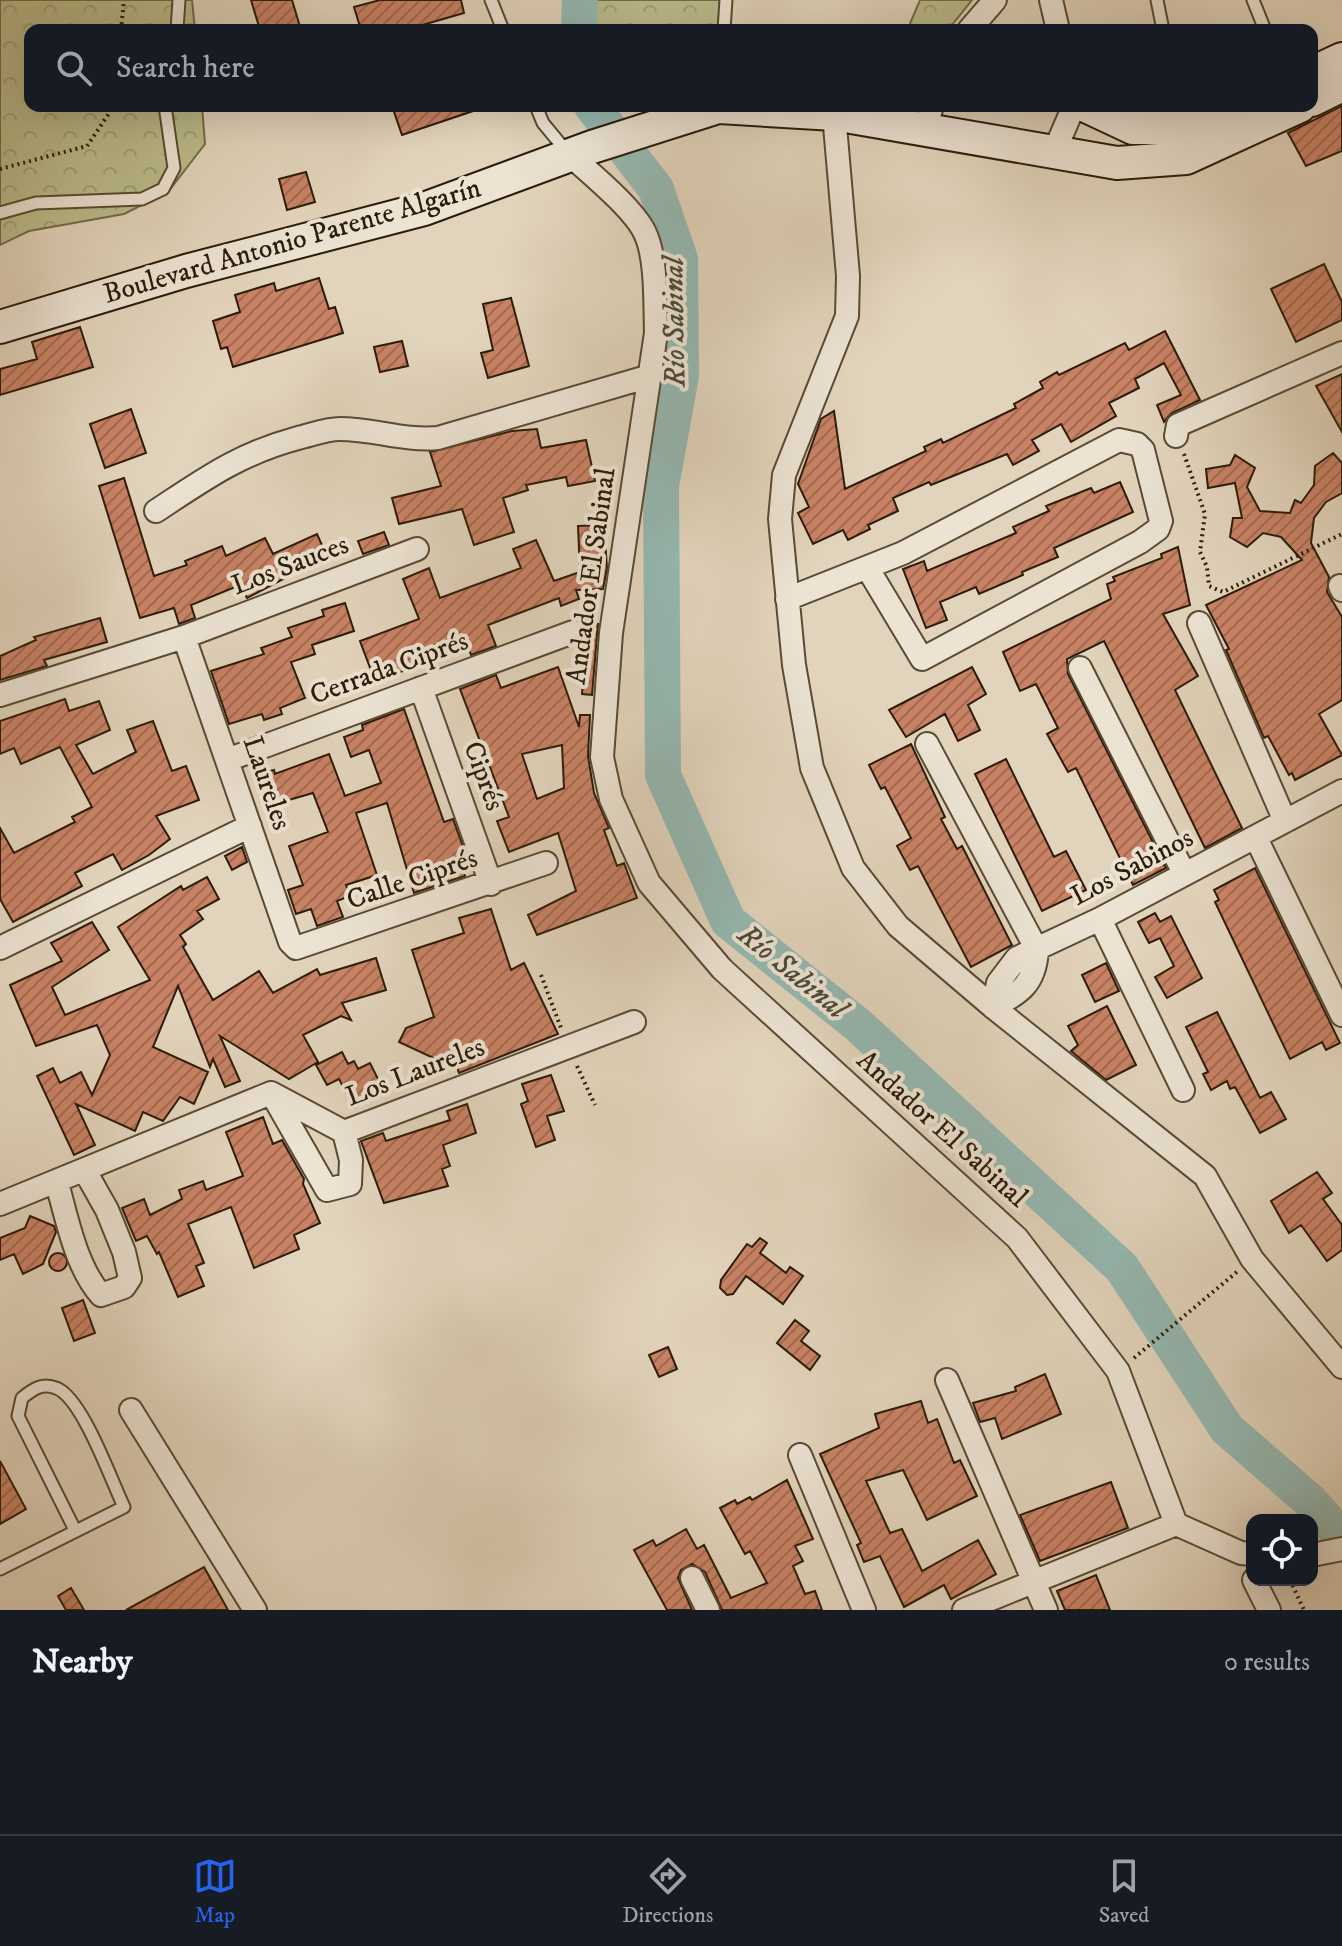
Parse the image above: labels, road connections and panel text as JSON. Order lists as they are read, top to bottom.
{
  "streets": {
    "main road": ["Boulevard Antonio Parente Algarín"],
    "street": [
      "Los Sauces",
      "Andador El Sabinal",
      "Cerrada Ciprés",
      "Ciprés",
      "Laureles",
      "Los Sabinos",
      "Calle Ciprés",
      "Los Laureles"
    ]
  },
  "crossings": [
    ["Boulevard Antonio Parente Algarín", "Andador El Sabinal"],
    ["Los Sauces", "Laureles"],
    ["Cerrada Ciprés", "Ciprés"],
    ["Cerrada Ciprés", "Laureles"],
    ["Ciprés", "Calle Ciprés"],
    ["Laureles", "Calle Ciprés"]
  ],
  "water": ["Río Sabinal"],
  "page": {
    "search": "Search here",
    "heading": ["Nearby", "0 results"],
    "nav": ["Map", "Directions", "Saved"]
  }
}
